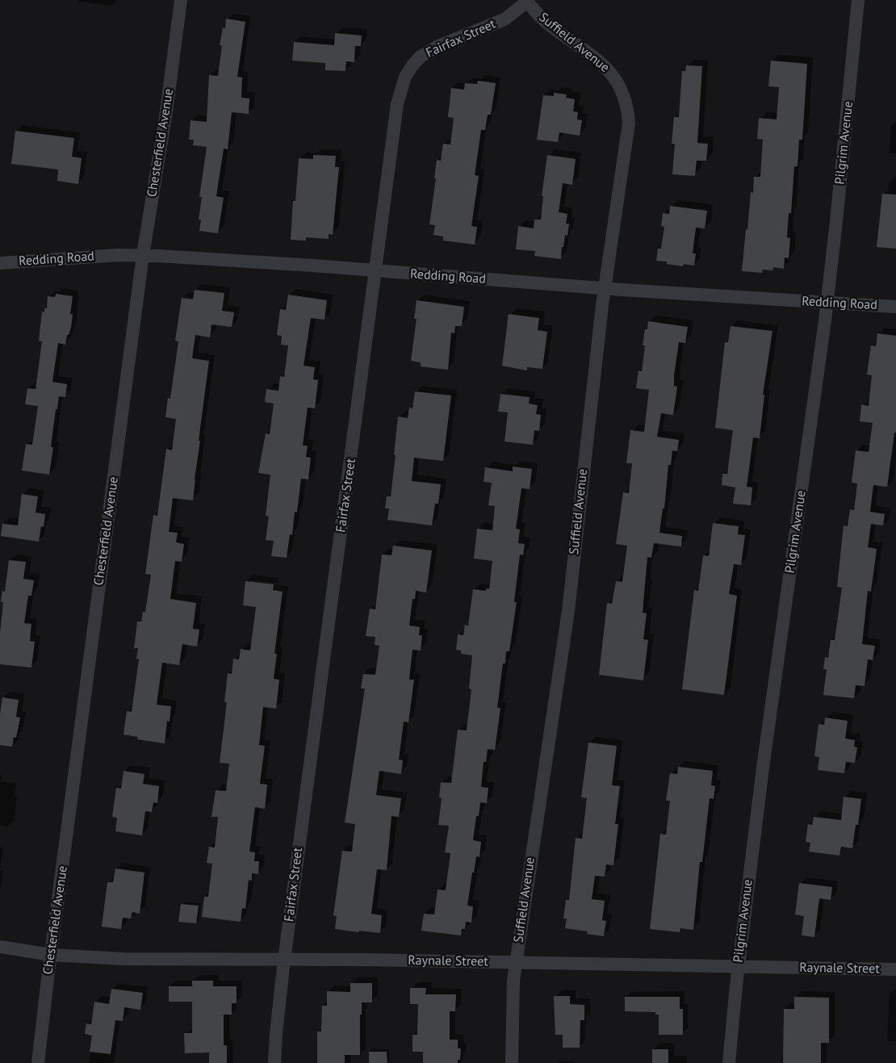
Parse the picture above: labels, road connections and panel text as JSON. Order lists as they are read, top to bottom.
{
  "streets": {
    "street": [
      "Fairfax Street",
      "Suffield Avenue",
      "Chesterfield Avenue",
      "Pilgrim Avenue",
      "Redding Road",
      "Raynale Street"
    ]
  },
  "crossings": [
    ["Fairfax Street", "Suffield Avenue"],
    ["Fairfax Street", "Redding Road"],
    ["Fairfax Street", "Raynale Street"],
    ["Suffield Avenue", "Redding Road"],
    ["Suffield Avenue", "Raynale Street"],
    ["Chesterfield Avenue", "Redding Road"],
    ["Chesterfield Avenue", "Raynale Street"],
    ["Pilgrim Avenue", "Redding Road"],
    ["Pilgrim Avenue", "Raynale Street"]
  ]
}
